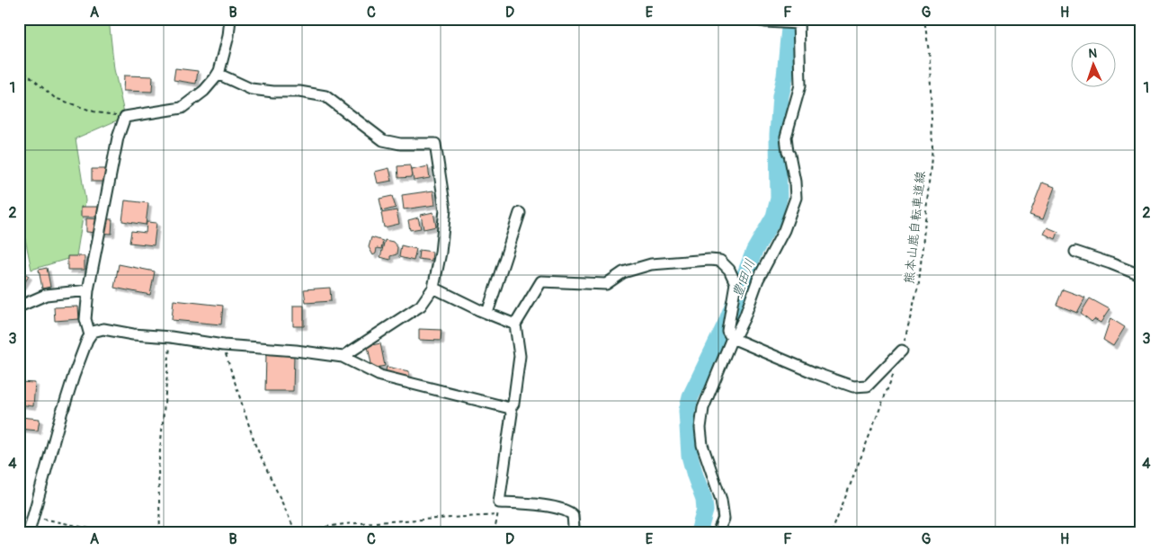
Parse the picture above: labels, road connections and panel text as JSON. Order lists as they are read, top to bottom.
{
  "streets": {
    "path": ["熊本山鹿自転車道線"]
  },
  "water": ["豊田川"],
  "north": "top",
  "grid": {
    "columns": [
      "A",
      "B",
      "C",
      "D",
      "E",
      "F",
      "G",
      "H"
    ],
    "rows": [
      "1",
      "2",
      "3",
      "4"
    ]
  }
}
